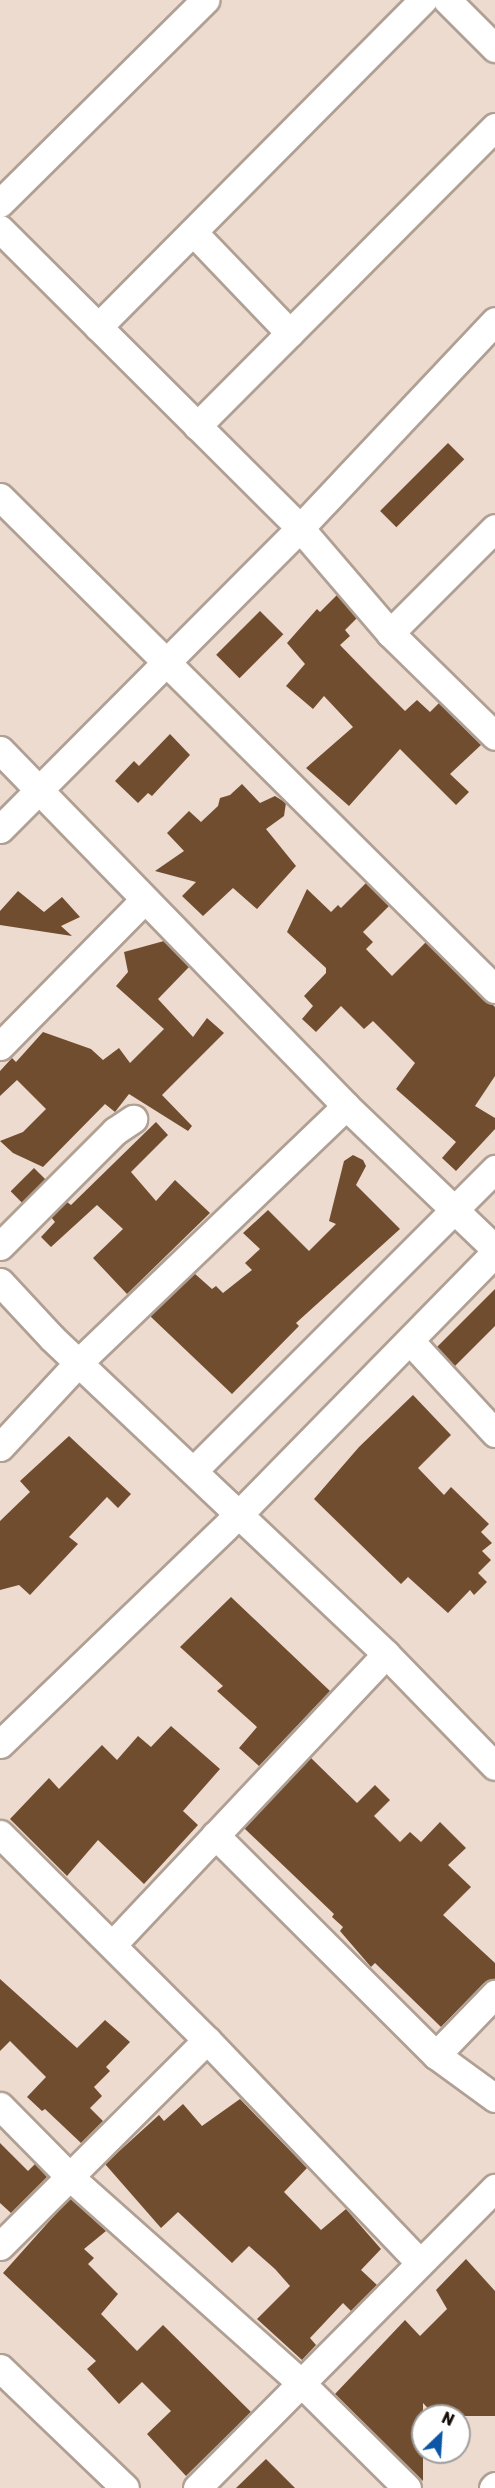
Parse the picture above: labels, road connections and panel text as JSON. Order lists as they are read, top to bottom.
{
  "north": "top right"
}
